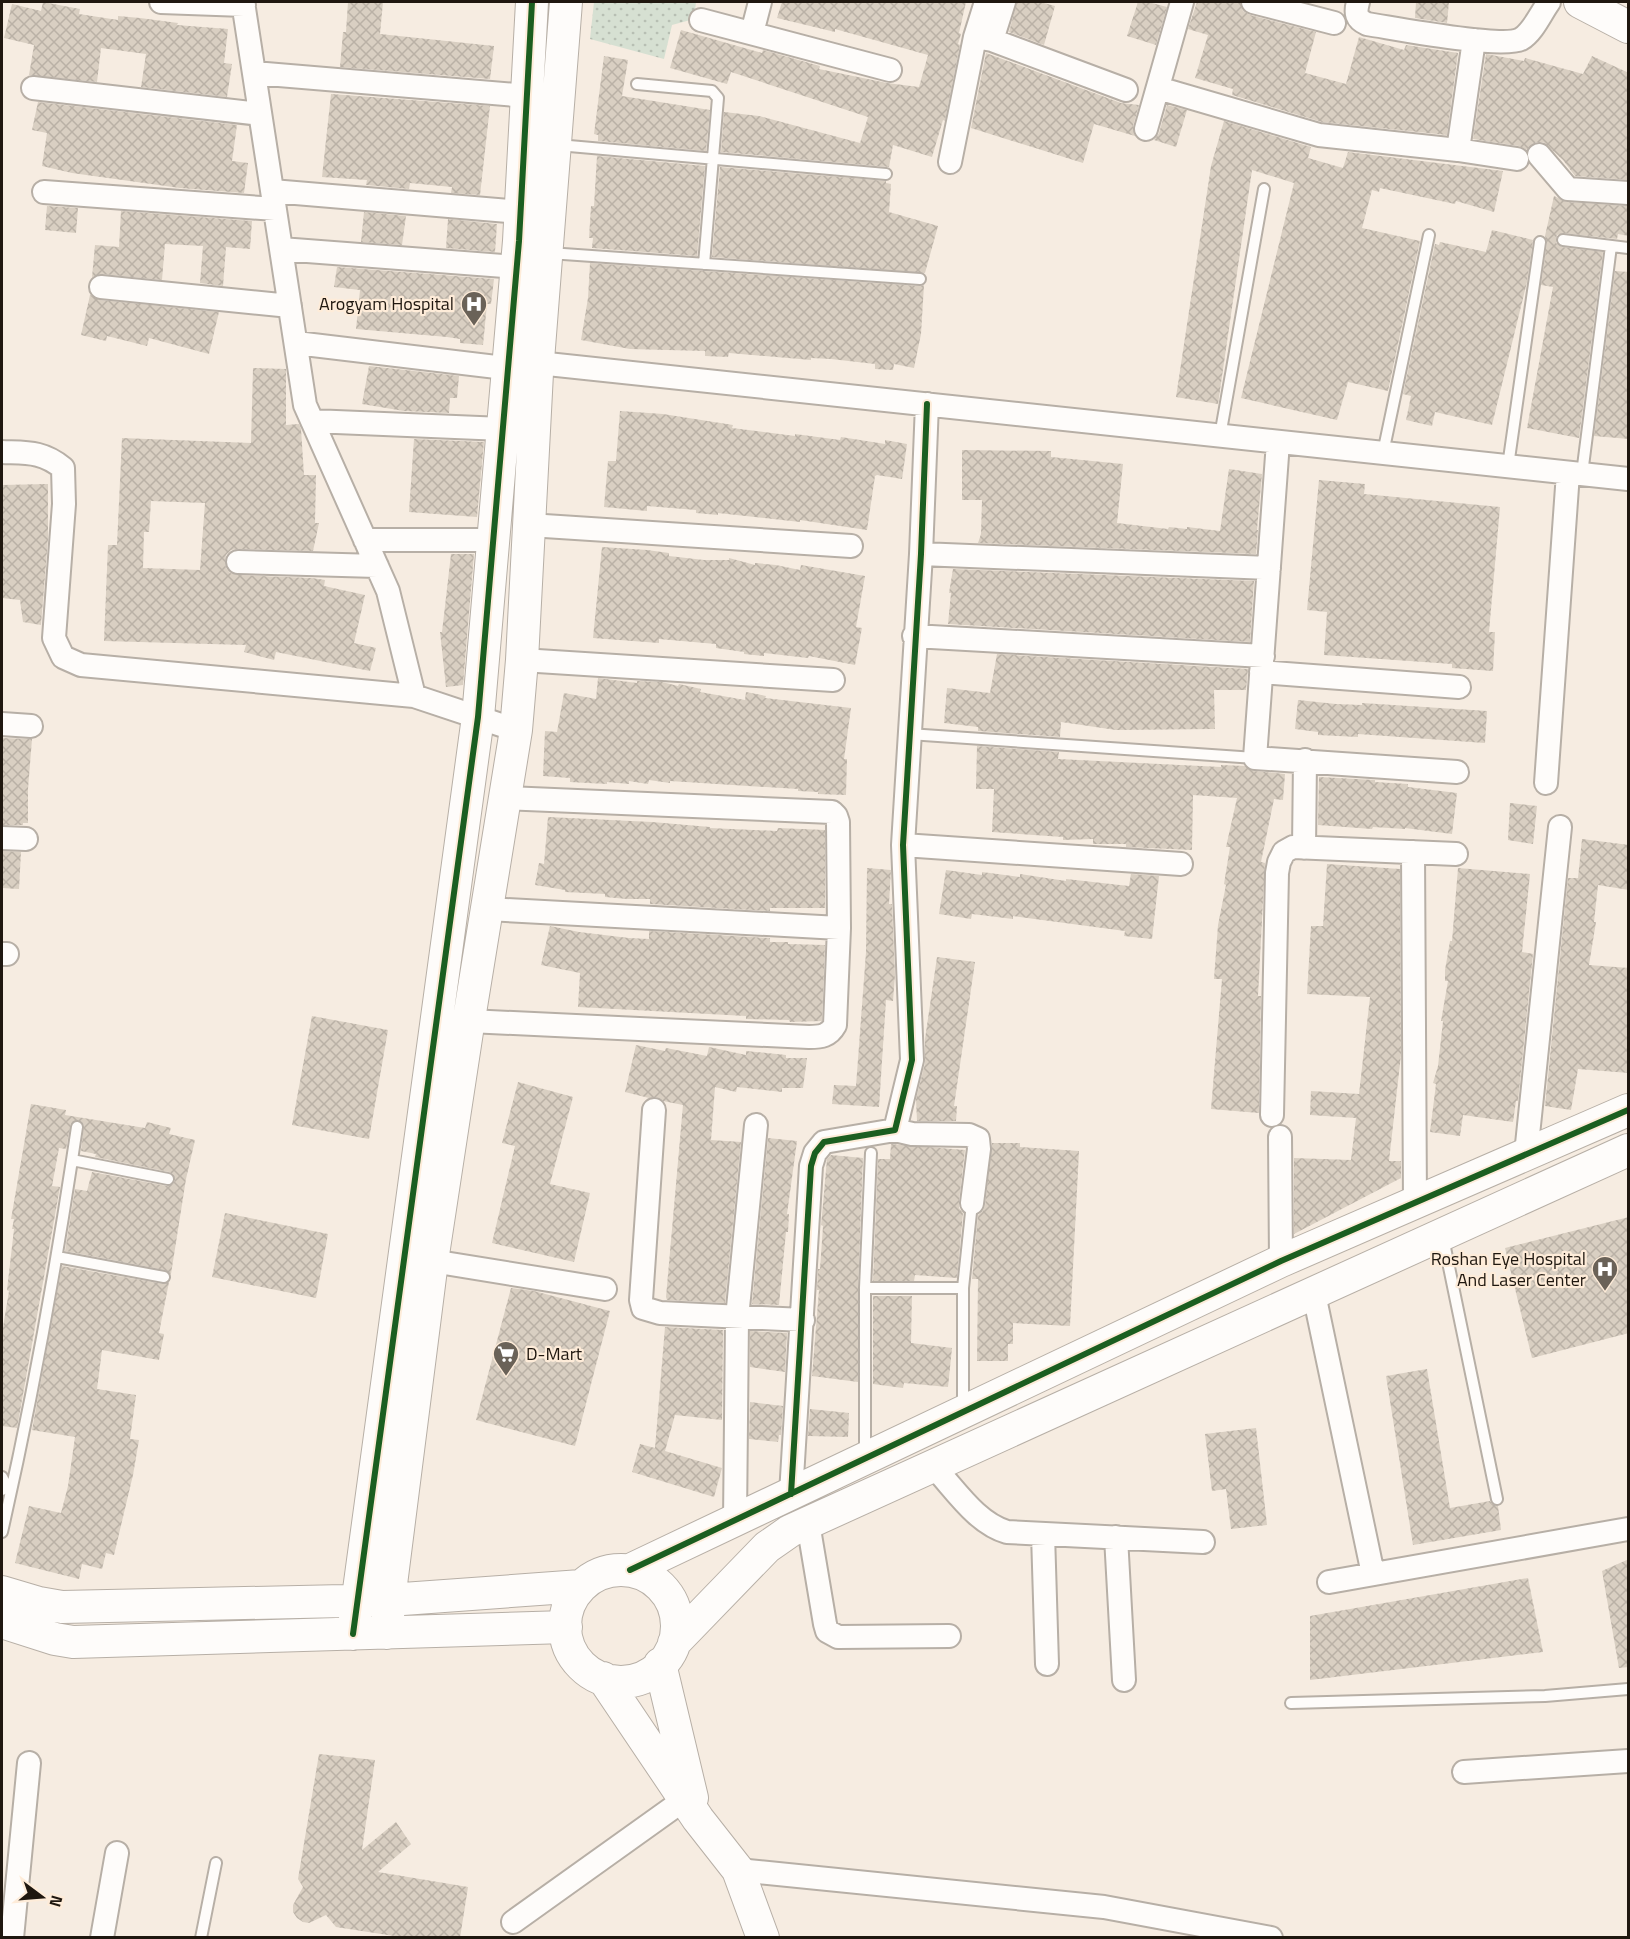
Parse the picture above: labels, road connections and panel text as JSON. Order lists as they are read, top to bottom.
{
  "places": {
    "hospital": ["Arogyam Hospital", "Roshan Eye Hospital And Laser Center"],
    "supermarket": ["D-Mart"]
  },
  "north": "right"
}
